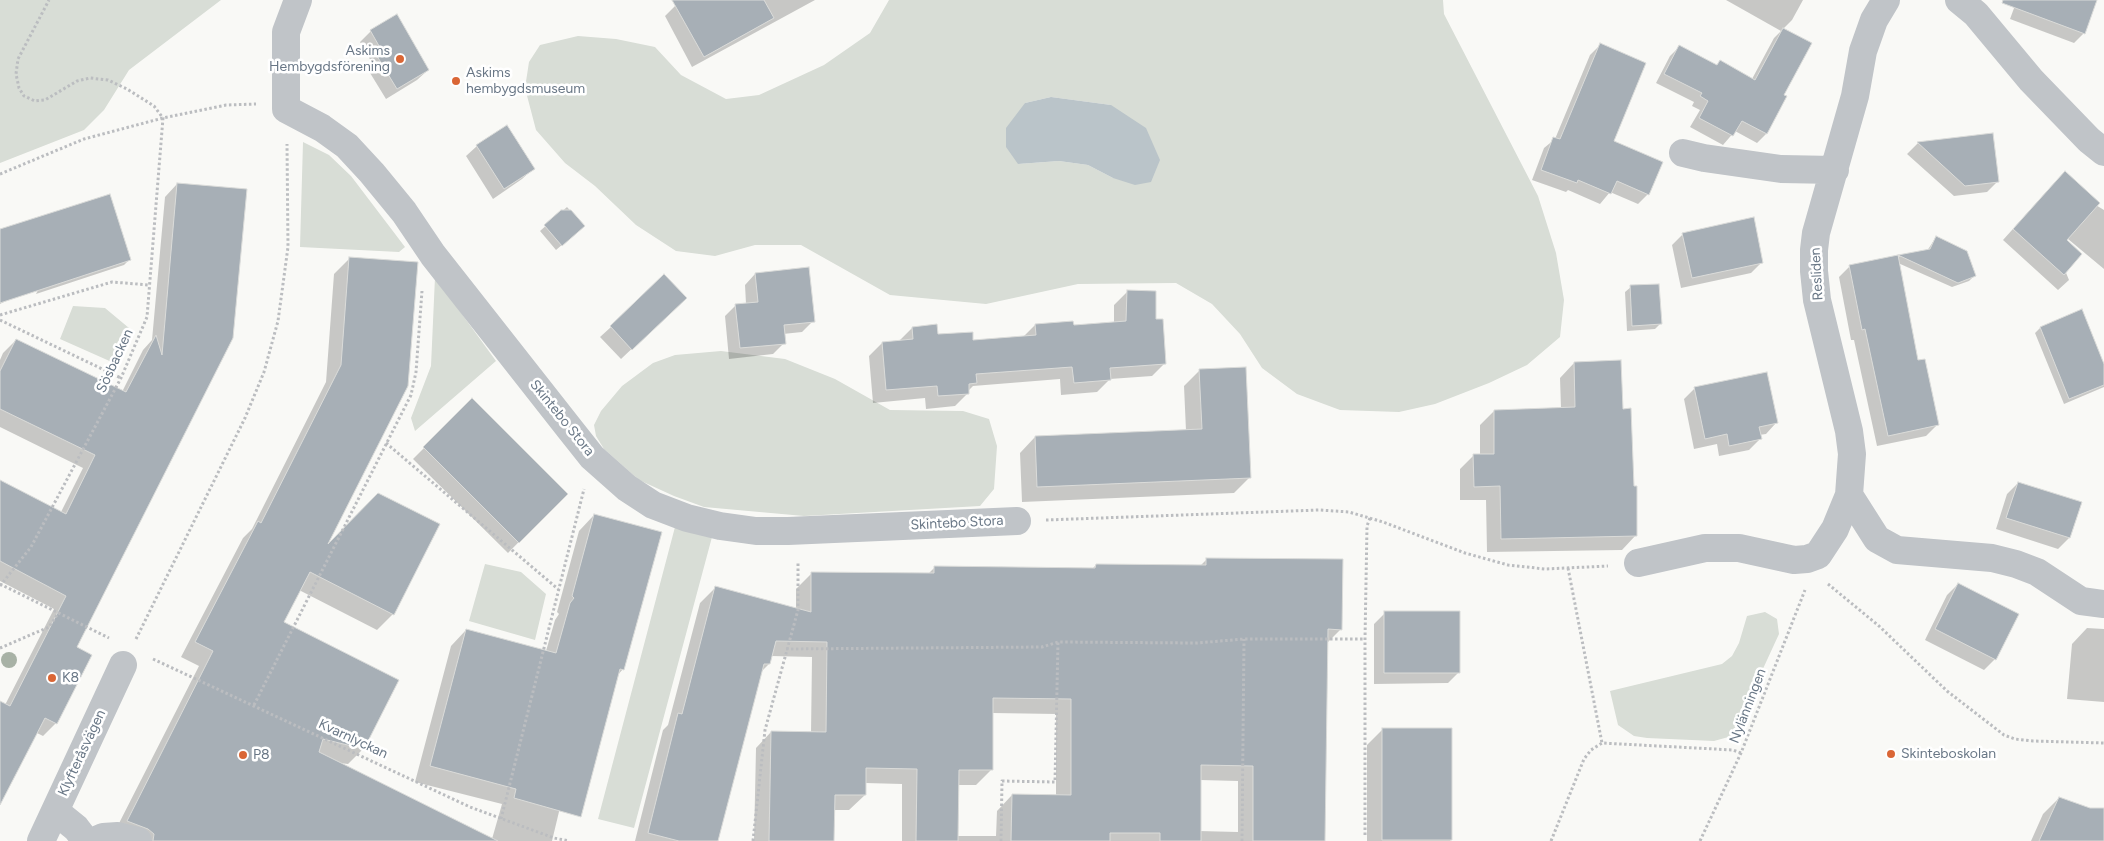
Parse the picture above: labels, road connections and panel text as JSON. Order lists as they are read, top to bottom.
{
  "streets": {
    "street": ["Resliden", "Skintebo Stora", "Klyfteråsvägen"],
    "path": ["Sösbacken", "Nylänningen", "Kvarnlyckan"]
  },
  "crossings": [
    ["Sösbacken", "Kvarnlyckan"],
    ["Kvarnlyckan", "Klyfteråsvägen"]
  ],
  "places": [
    "Askims Hembygdsförening",
    "Askims hembygdsmuseum",
    "K8",
    "Skinteboskolan",
    "P8"
  ]
}
